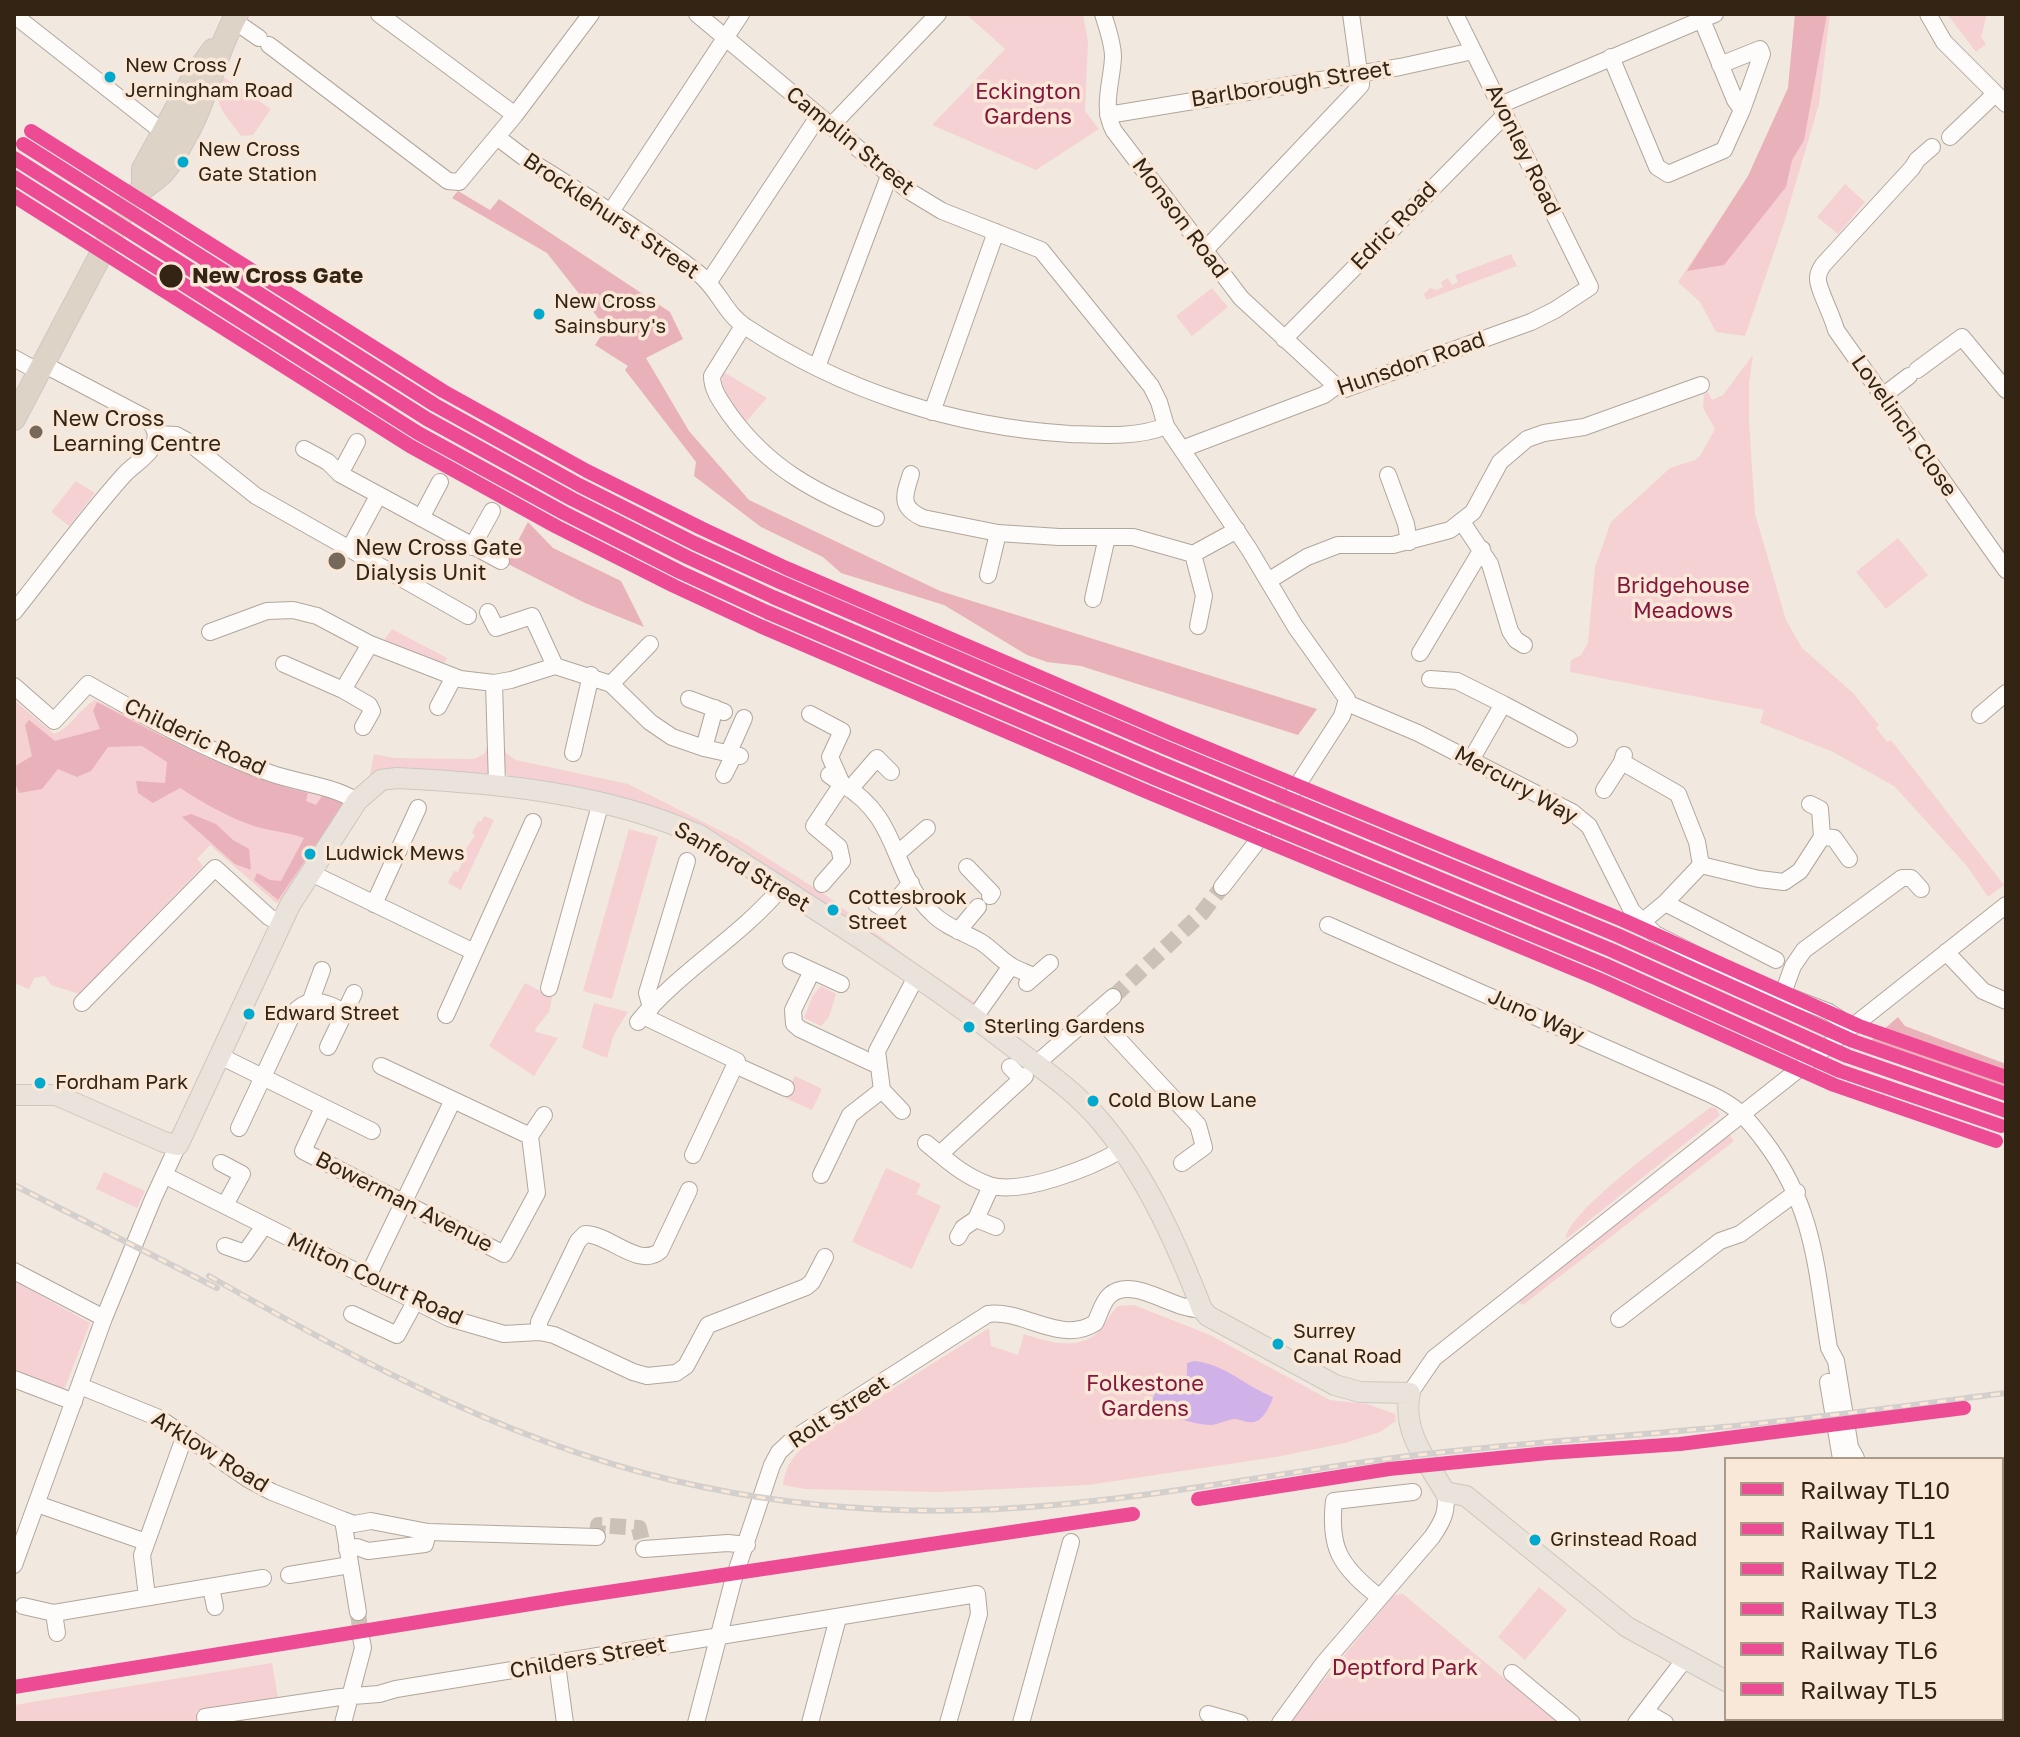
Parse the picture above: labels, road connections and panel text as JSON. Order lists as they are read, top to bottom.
{
  "streets": {
    "main road": ["Sanford Street"],
    "street": [
      "Barlborough Street",
      "Camplin Street",
      "Avonley Road",
      "Brocklehurst Street",
      "Monson Road",
      "Edric Road",
      "Hunsdon Road",
      "Lovelinch Close",
      "Childeric Road",
      "Mercury Way",
      "Juno Way",
      "Bowerman Avenue",
      "Milton Court Road",
      "Rolt Street",
      "Arklow Road",
      "Childers Street"
    ]
  },
  "crossings": [
    ["Barlborough Street", "Avonley Road"],
    ["Barlborough Street", "Monson Road"],
    ["Camplin Street", "Brocklehurst Street"],
    ["Avonley Road", "Edric Road"],
    ["Avonley Road", "Hunsdon Road"],
    ["Monson Road", "Edric Road"],
    ["Monson Road", "Hunsdon Road"],
    ["Childeric Road", "Sanford Street"],
    ["Sanford Street", "Rolt Street"],
    ["Rolt Street", "Childers Street"]
  ],
  "parks": [
    "Eckington Gardens",
    "Bridgehouse Meadows",
    "Folkestone Gardens",
    "Deptford Park"
  ],
  "places": [
    "New Cross / Jerningham Road",
    "New Cross Gate Station",
    "New Cross Gate",
    "New Cross Sainsbury's",
    "New Cross Learning Centre",
    "New Cross Gate Dialysis Unit",
    "Ludwick Mews",
    "Cottesbrook Street",
    "Edward Street",
    "Sterling Gardens",
    "Fordham Park",
    "Cold Blow Lane",
    "Surrey Canal Road",
    "Grinstead Road"
  ],
  "lines": [
    "rail line TL5",
    "rail line TL3",
    "rail line TL1",
    "rail line TL2",
    "rail line TL6",
    "rail line TL10"
  ],
  "legend": [
    "Railway TL10",
    "Railway TL1",
    "Railway TL2",
    "Railway TL3",
    "Railway TL6",
    "Railway TL5"
  ]
}
